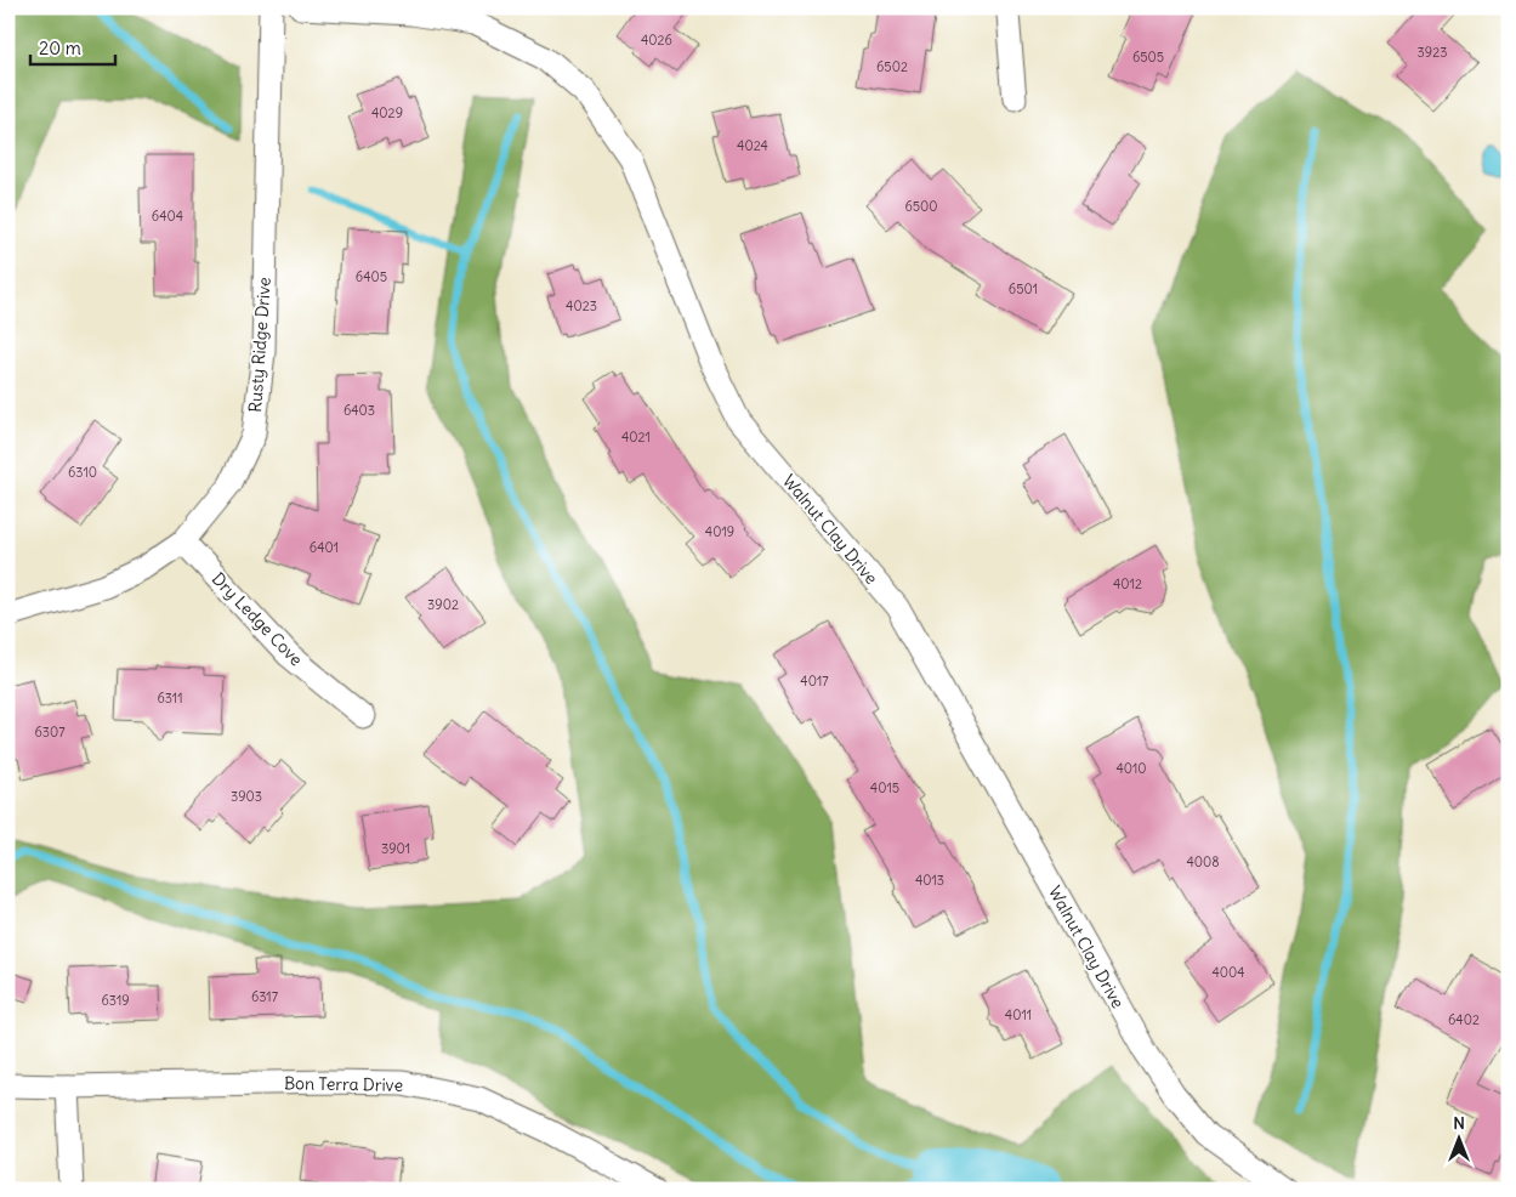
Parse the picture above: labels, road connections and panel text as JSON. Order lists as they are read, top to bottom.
{
  "streets": {
    "street": [
      "Rusty Ridge Drive",
      "Walnut Clay Drive",
      "Dry Ledge Cove",
      "Bon Terra Drive"
    ]
  },
  "crossings": [
    ["Rusty Ridge Drive", "Dry Ledge Cove"]
  ],
  "house_numbers": [
    "4026",
    "3923",
    "6505",
    "6502",
    "4029",
    "4024",
    "6500",
    "6404",
    "6405",
    "6501",
    "4023",
    "6403",
    "4021",
    "6310",
    "4019",
    "6401",
    "4012",
    "3902",
    "4017",
    "6311",
    "6307",
    "4010",
    "4015",
    "3903",
    "3901",
    "4008",
    "4013",
    "4004",
    "6317",
    "6319",
    "4011",
    "6402"
  ],
  "scale_bar": "20 m",
  "north": "top"
}
